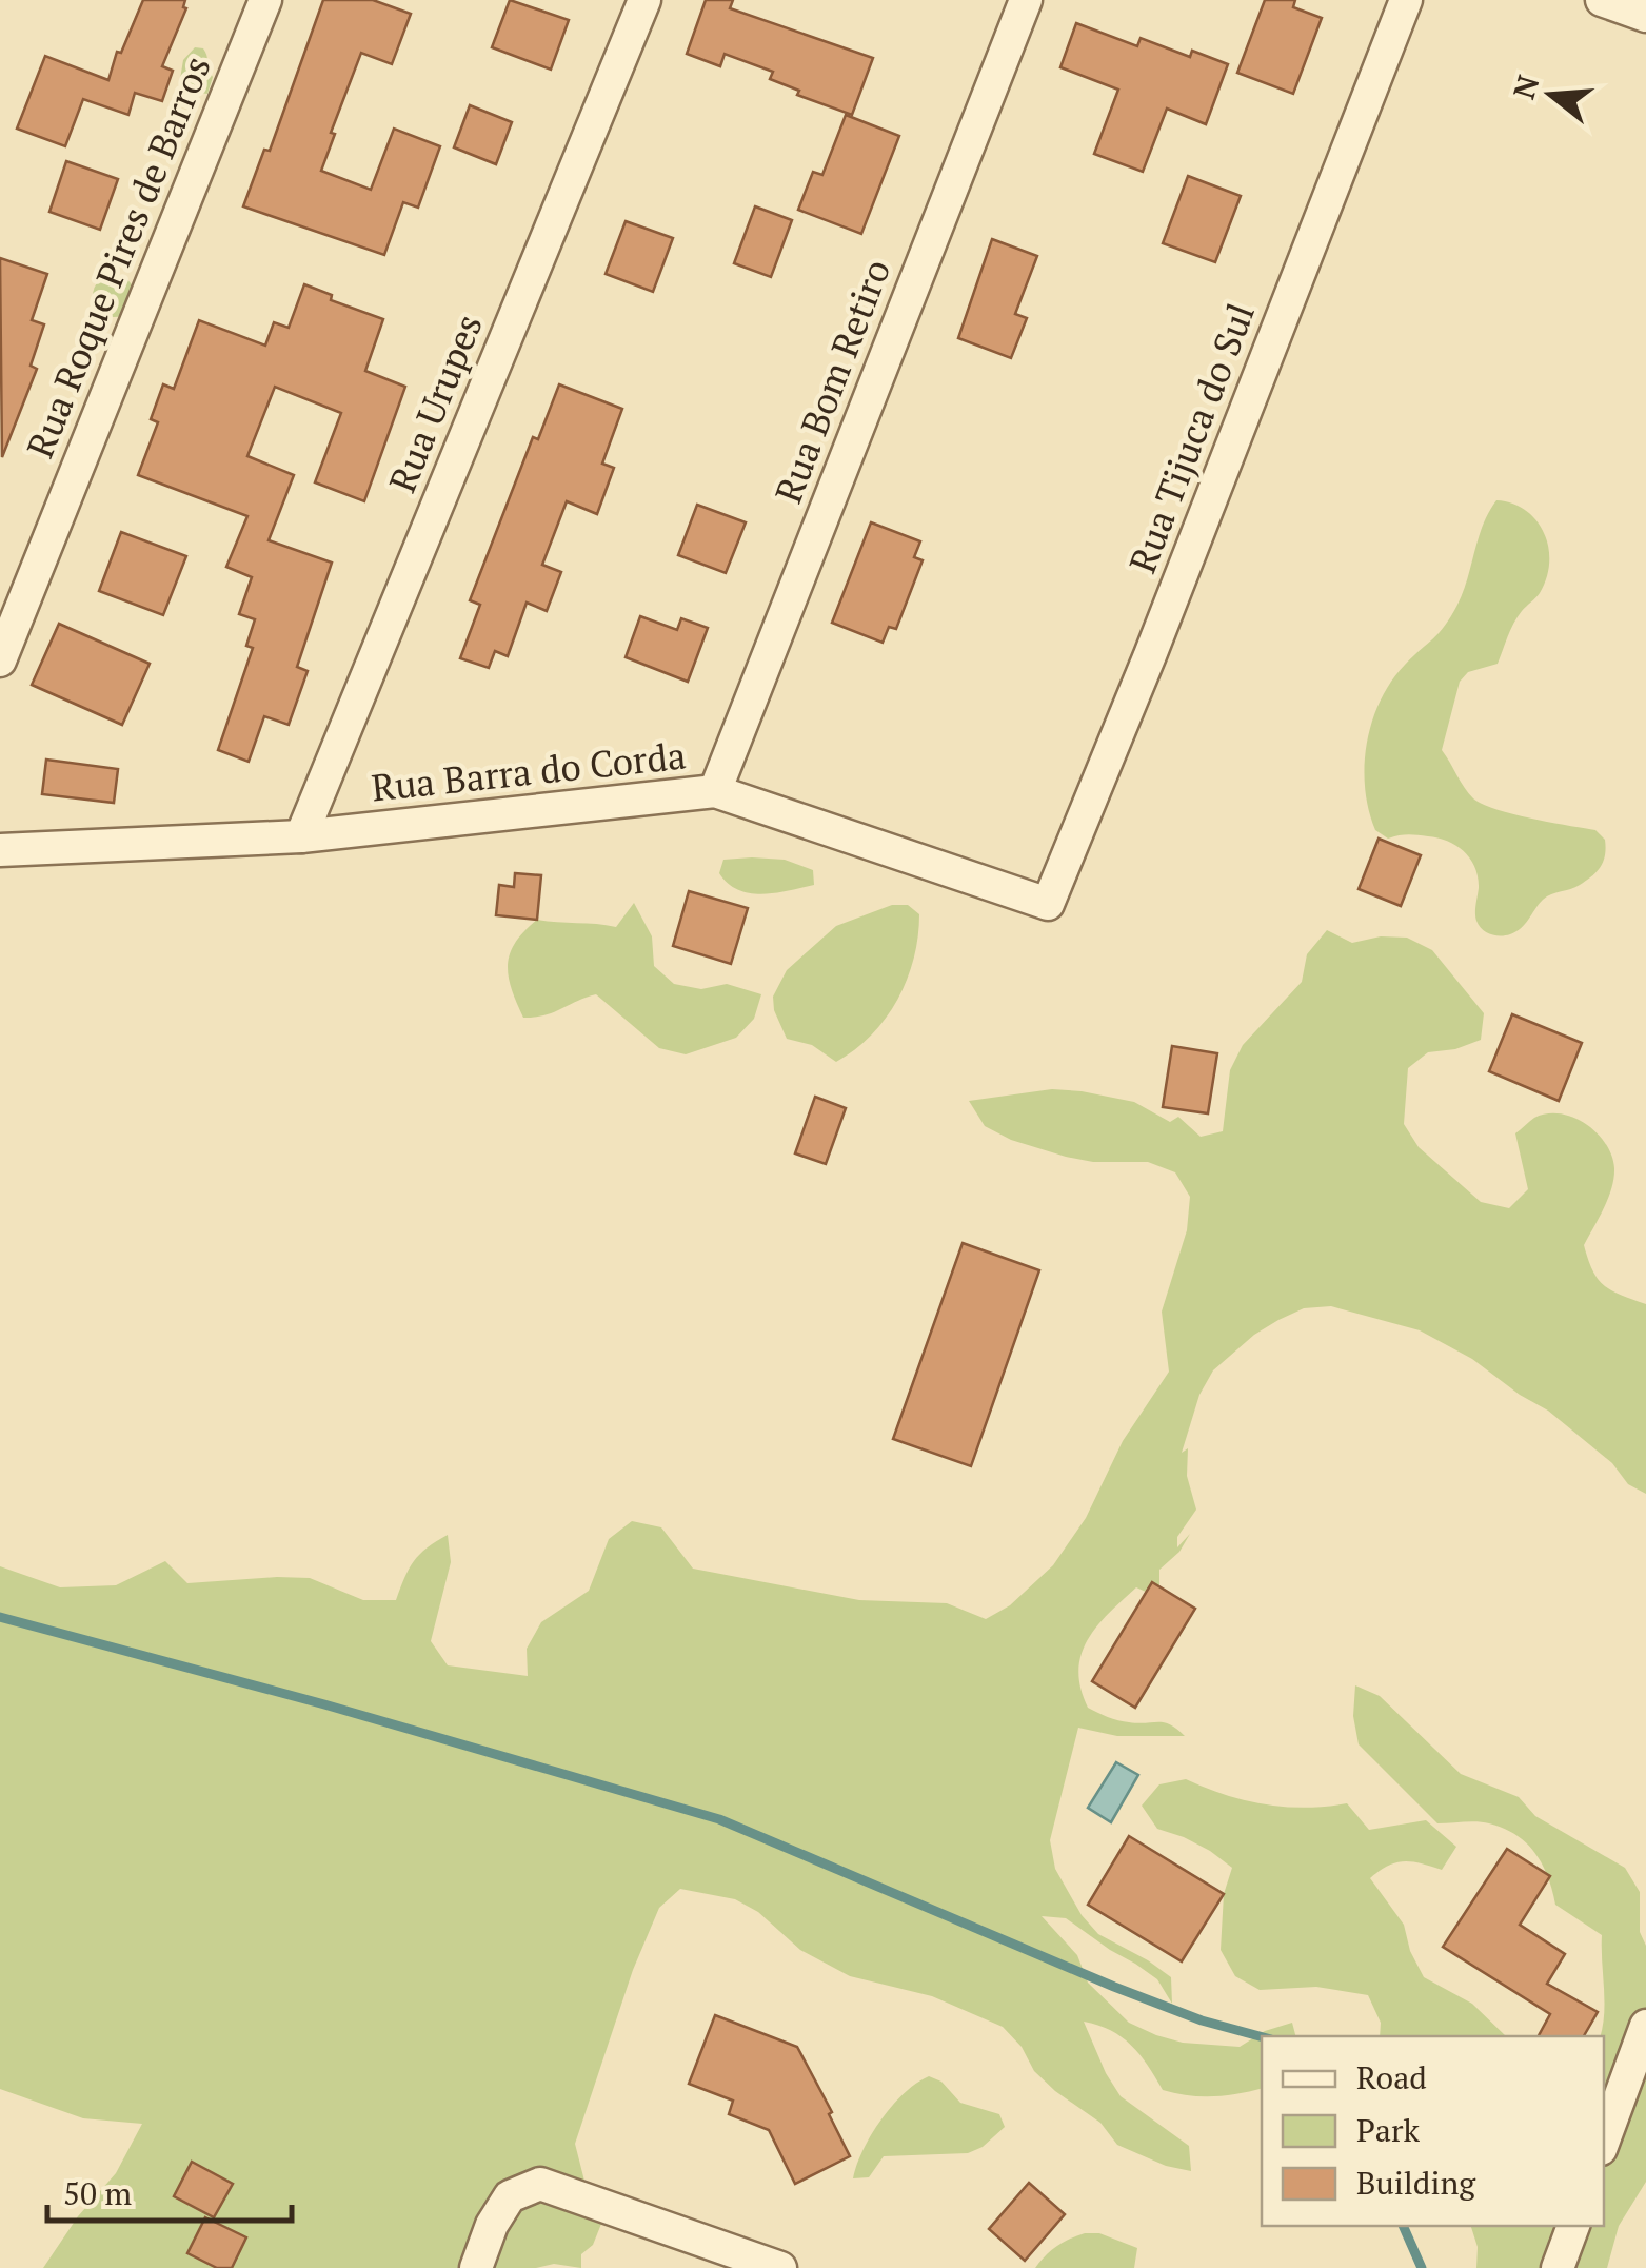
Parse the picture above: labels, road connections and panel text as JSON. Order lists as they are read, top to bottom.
{
  "streets": {
    "street": [
      "Rua Roque Pires de Barros",
      "Rua Bom Retiro",
      "Rua Urupes",
      "Rua Tijuca do Sul",
      "Rua Barra do Corda"
    ]
  },
  "crossings": [
    ["Rua Bom Retiro", "Rua Barra do Corda"],
    ["Rua Urupes", "Rua Barra do Corda"],
    ["Rua Tijuca do Sul", "Rua Barra do Corda"]
  ],
  "legend": ["Road", "Park", "Building"],
  "scale_bar": "50 m",
  "north": "left"
}
